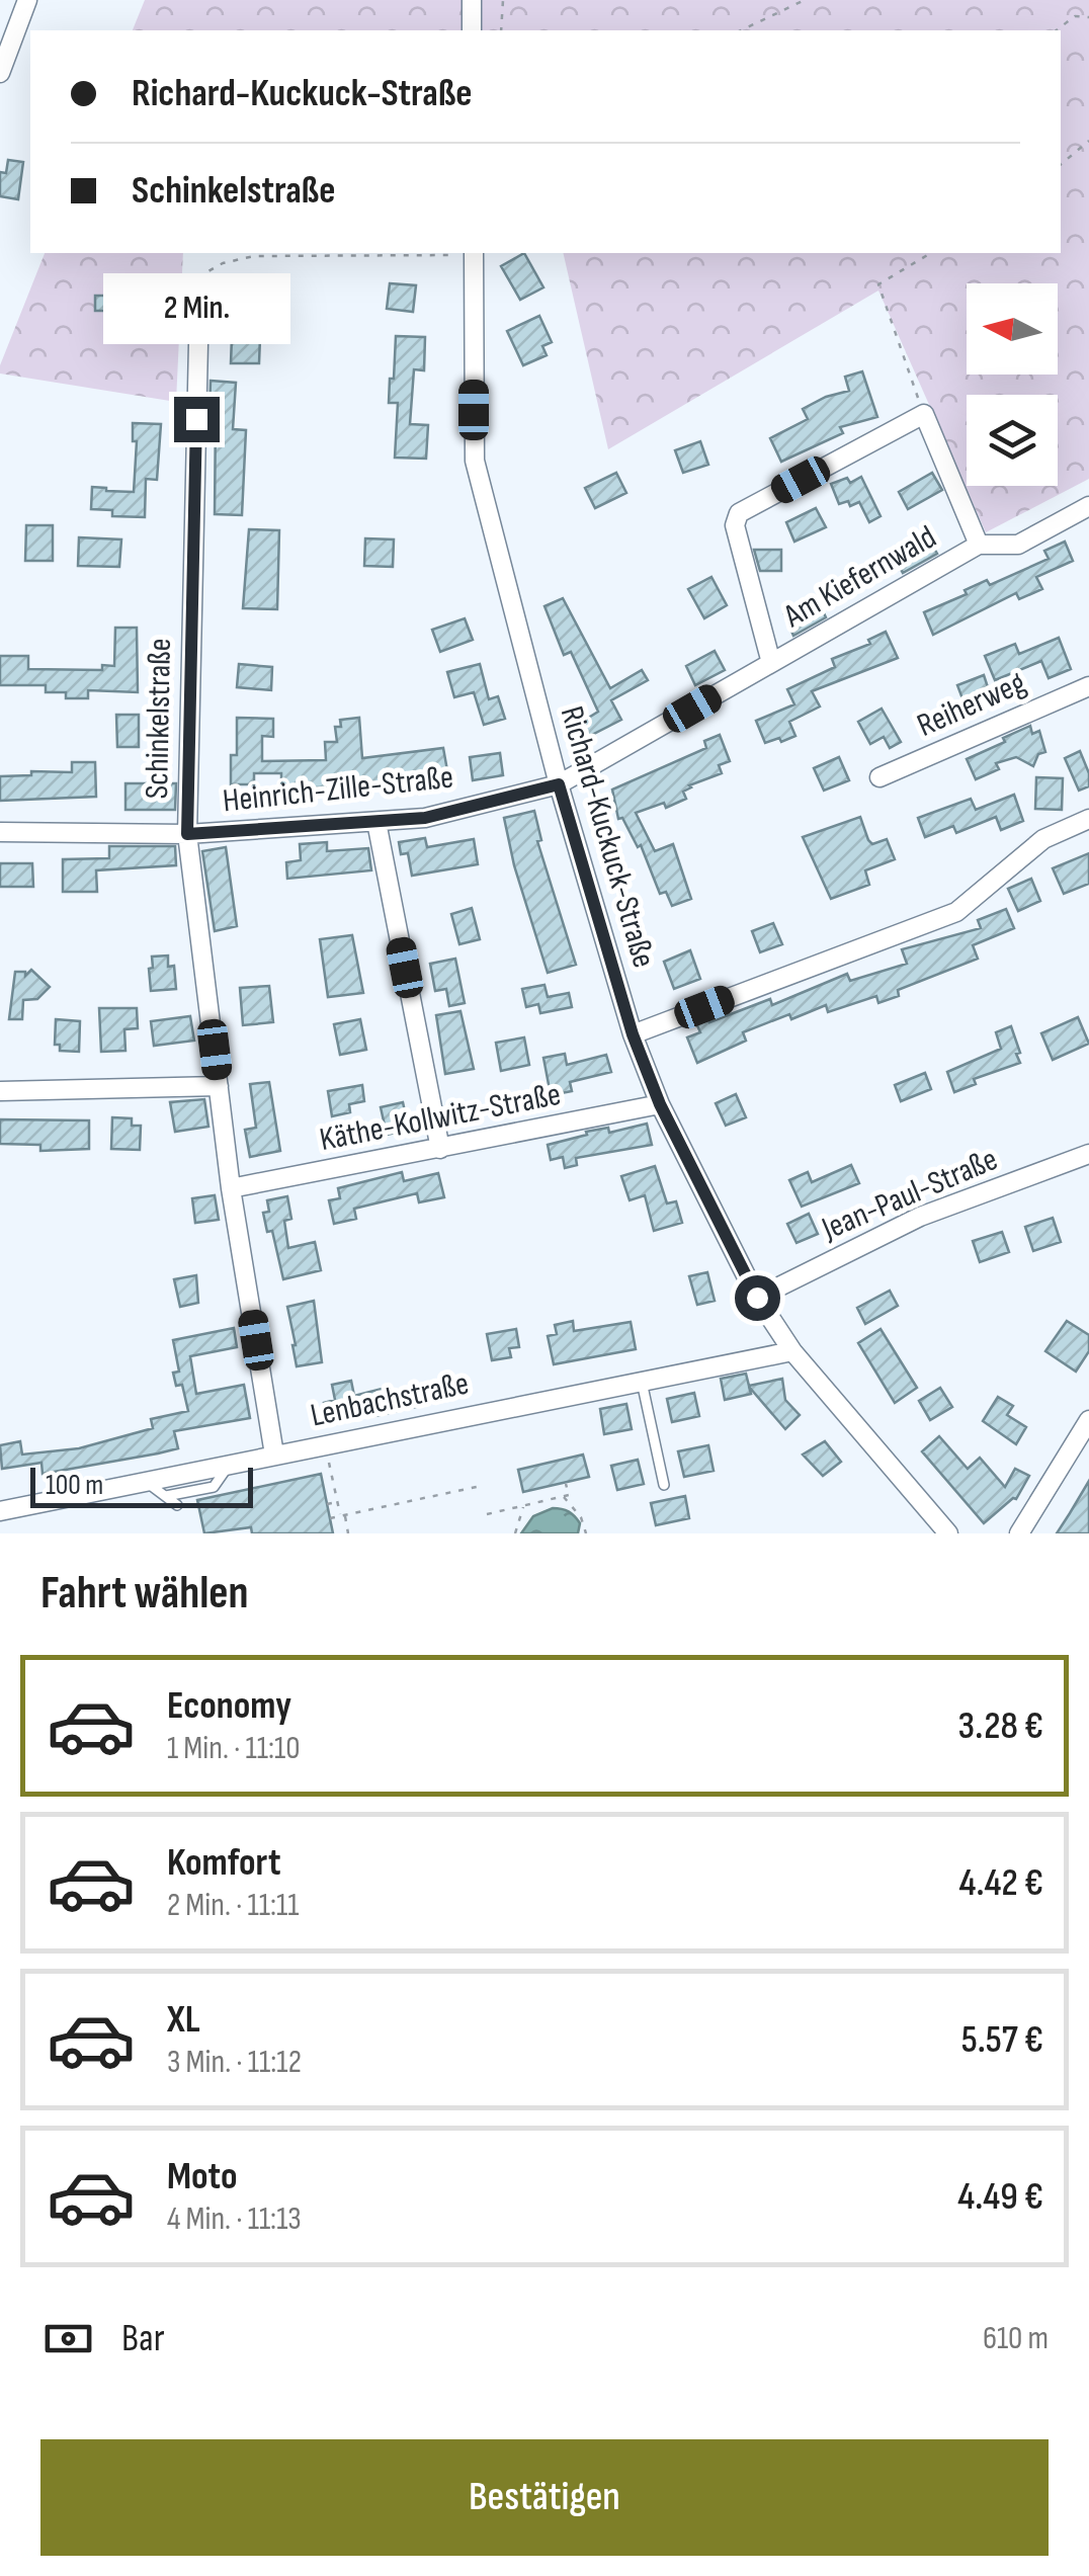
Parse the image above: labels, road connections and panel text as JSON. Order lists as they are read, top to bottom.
{
  "streets": {
    "street": [
      "Am Kiefernwald",
      "Reiherweg",
      "Schinkelstraße",
      "Heinrich-Zille-Straße",
      "Richard-Kuckuck-Straße",
      "Käthe-Kollwitz-Straße",
      "Jean-Paul-Straße",
      "Lenbachstraße"
    ]
  },
  "crossings": [
    ["Am Kiefernwald", "Heinrich-Zille-Straße"],
    ["Am Kiefernwald", "Richard-Kuckuck-Straße"],
    ["Schinkelstraße", "Heinrich-Zille-Straße"],
    ["Schinkelstraße", "Käthe-Kollwitz-Straße"],
    ["Schinkelstraße", "Lenbachstraße"],
    ["Heinrich-Zille-Straße", "Richard-Kuckuck-Straße"],
    ["Richard-Kuckuck-Straße", "Käthe-Kollwitz-Straße"],
    ["Richard-Kuckuck-Straße", "Jean-Paul-Straße"],
    ["Richard-Kuckuck-Straße", "Lenbachstraße"]
  ],
  "scale_bar": "100 m",
  "north": "left",
  "page": {
    "banner": ["Richard-Kuckuck-Straße", "Schinkelstraße"],
    "bubble": "2 Min.",
    "scale": "100 m",
    "heading": "Fahrt wählen",
    "list": [
      {
        "name": "Economy",
        "note": "1 Min. · 11:10",
        "value": "3.28 €"
      },
      {
        "name": "Komfort",
        "note": "2 Min. · 11:11",
        "value": "4.42 €"
      },
      {
        "name": "XL",
        "note": "3 Min. · 11:12",
        "value": "5.57 €"
      },
      {
        "name": "Moto",
        "note": "4 Min. · 11:13",
        "value": "4.49 €"
      }
    ],
    "pay": ["Bar", "610 m"],
    "buttons": "Bestätigen"
  }
}
